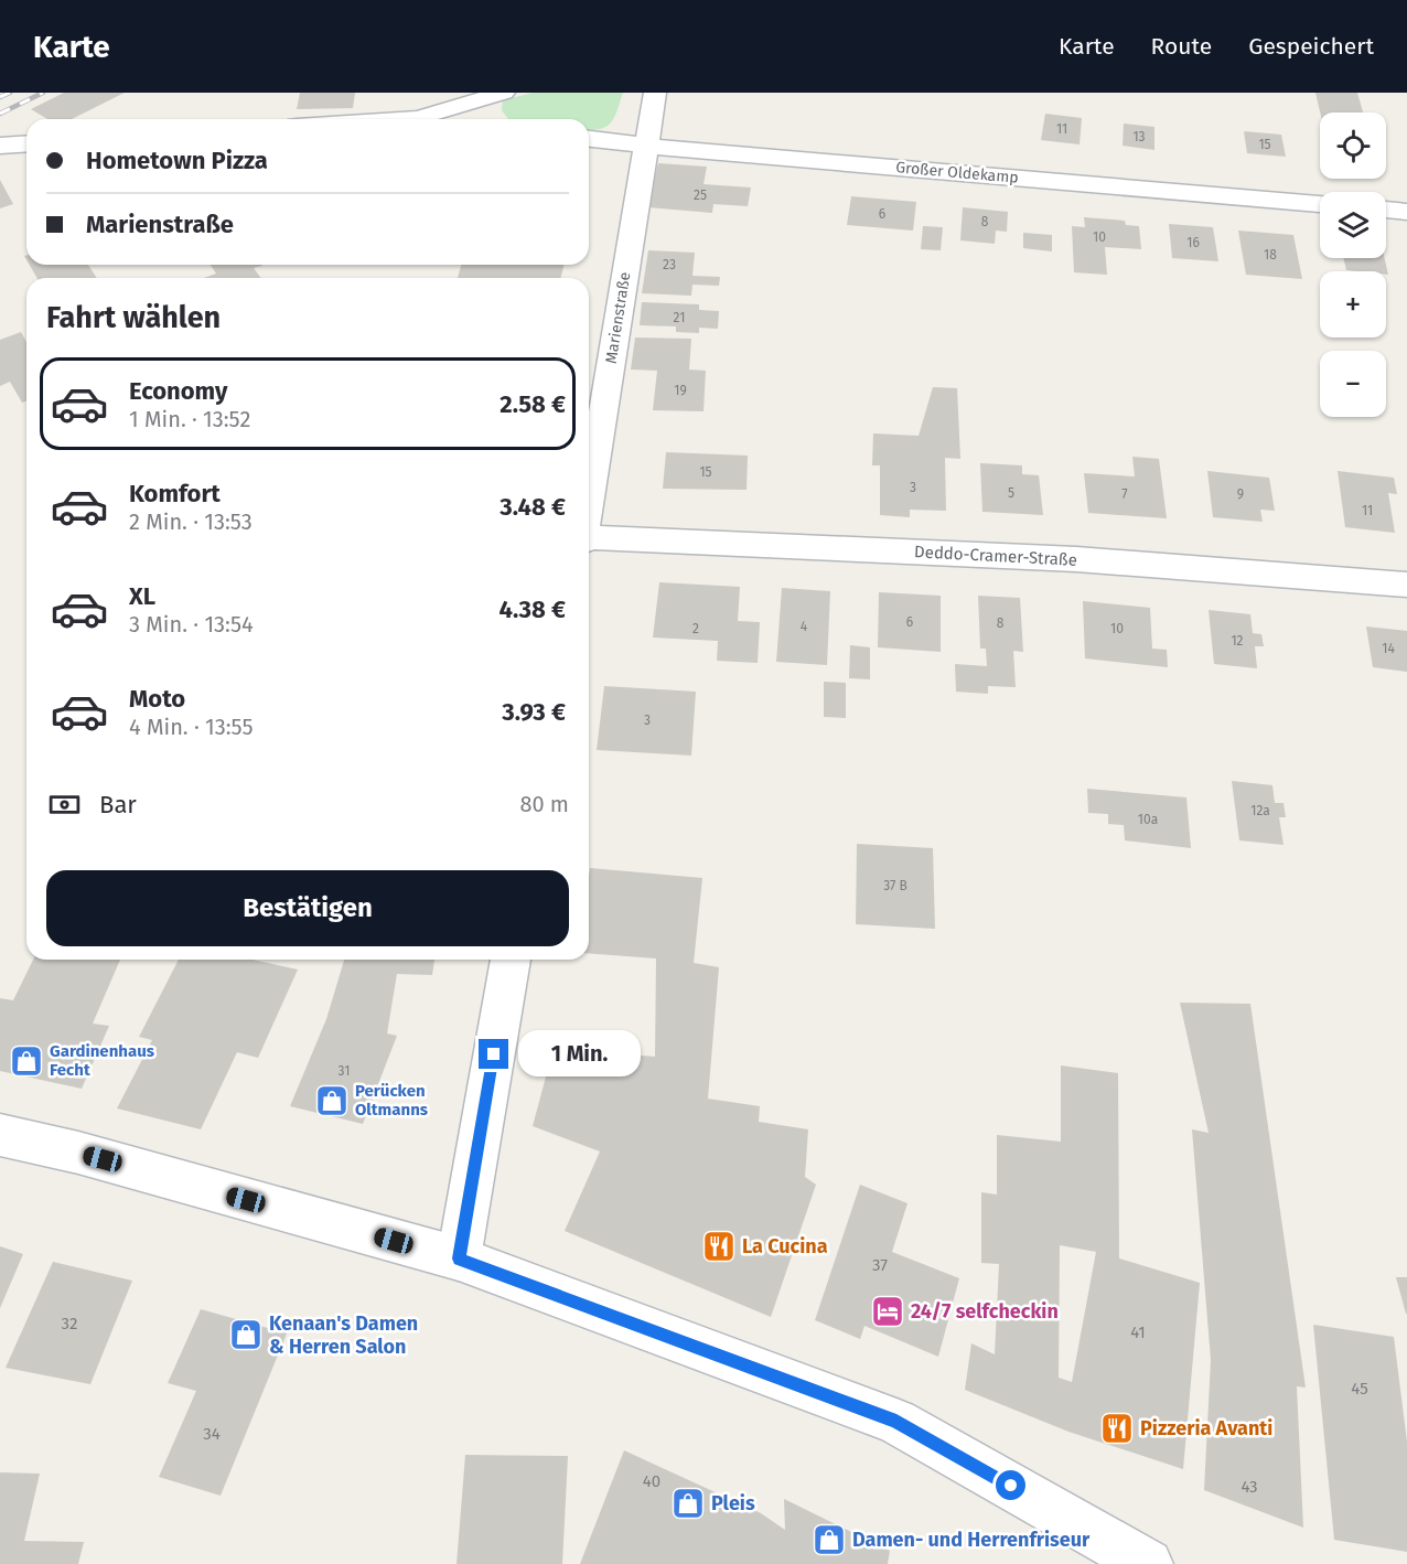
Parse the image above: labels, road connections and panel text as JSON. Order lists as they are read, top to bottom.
{
  "streets": {
    "street": ["Großer Oldekamp", "Marienstraße", "Deddo-Cramer-Straße"]
  },
  "crossings": [
    ["Großer Oldekamp", "Marienstraße"]
  ],
  "places": {
    "shop": [
      "Gardinenhaus Fecht",
      "Perücken Oltmanns",
      "Kenaan's Damen & Herren Salon",
      "Pleis",
      "Damen- und Herrenfriseur"
    ],
    "restaurant": ["La Cucina", "Pizzeria Avanti"],
    "hotel": ["24/7 selfcheckin"]
  },
  "house_numbers": [
    "11",
    "13",
    "15",
    "25",
    "6",
    "8",
    "10",
    "16",
    "18",
    "23",
    "21",
    "19",
    "15",
    "3",
    "5",
    "7",
    "9",
    "11",
    "6",
    "8",
    "4",
    "2",
    "10",
    "12",
    "14",
    "3",
    "12a",
    "10a",
    "37 B",
    "31",
    "37",
    "32",
    "41",
    "45",
    "34",
    "40",
    "43"
  ],
  "page": {
    "header": "Karte",
    "nav": ["Karte", "Route", "Gespeichert"],
    "map_buttons": ["+", "−"],
    "banner": ["Hometown Pizza", "Marienstraße"],
    "heading": "Fahrt wählen",
    "list": [
      {
        "name": "Economy",
        "note": "1 Min. · 13:52",
        "value": "2.58 €"
      },
      {
        "name": "Komfort",
        "note": "2 Min. · 13:53",
        "value": "3.48 €"
      },
      {
        "name": "XL",
        "note": "3 Min. · 13:54",
        "value": "4.38 €"
      },
      {
        "name": "Moto",
        "note": "4 Min. · 13:55",
        "value": "3.93 €"
      }
    ],
    "pay": ["Bar", "80 m"],
    "buttons": "Bestätigen",
    "bubble": "1 Min."
  }
}
